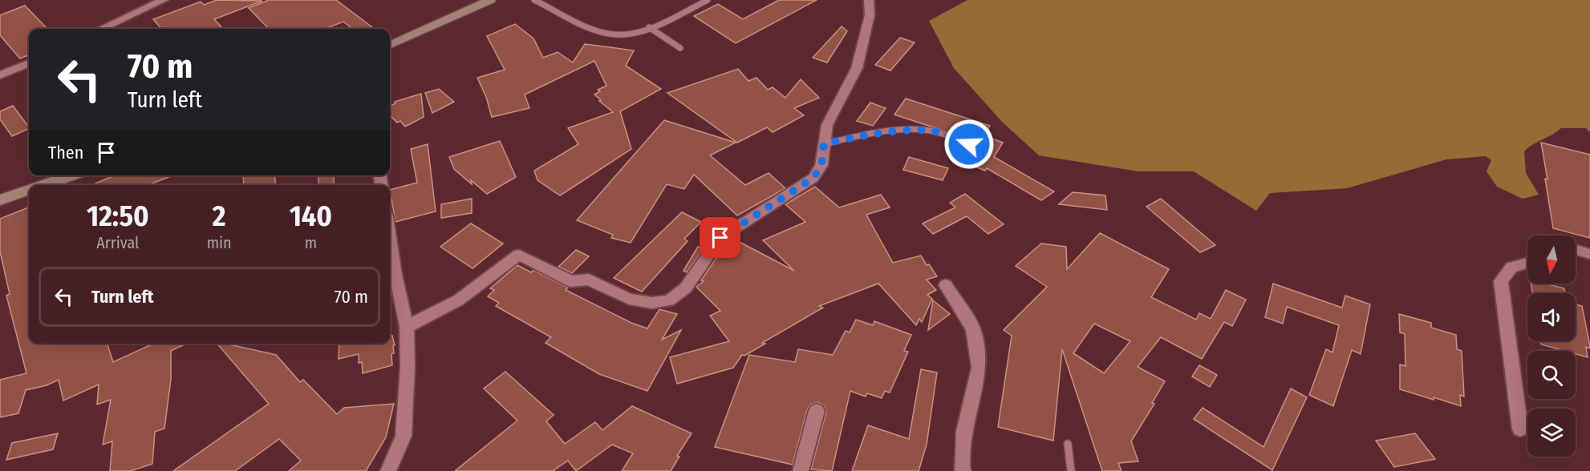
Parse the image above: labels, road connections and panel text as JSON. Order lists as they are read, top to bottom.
{
  "north": "bottom",
  "page": {
    "turn": ["70 m", "Turn left"],
    "then": "Then",
    "eta": [
      "12:50",
      "Arrival",
      "2",
      "min",
      "140",
      "m"
    ],
    "list": [
      {
        "name": "Turn left",
        "value": "70 m"
      }
    ]
  }
}
